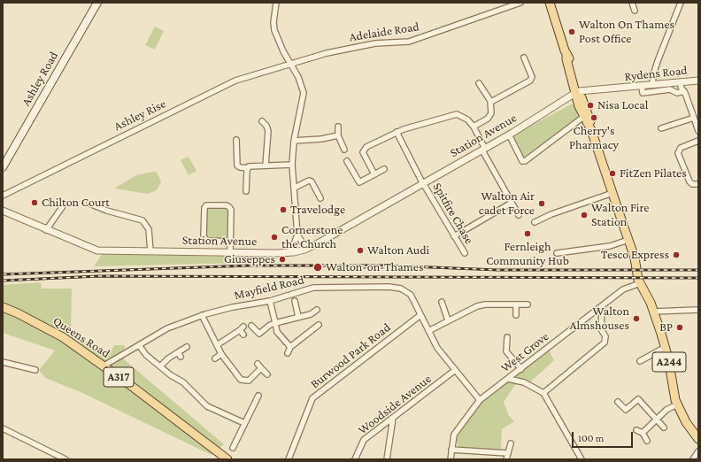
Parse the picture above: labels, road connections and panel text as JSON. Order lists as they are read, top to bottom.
{
  "streets": {
    "main road": [
      "Ashley Road",
      "Queens Road",
      "A244",
      "A317"
    ],
    "street": [
      "Adelaide Road",
      "Rydens Road",
      "Ashley Rise",
      "Station Avenue",
      "Spitfire Chase",
      "Mayfield Road",
      "West Grove",
      "Burwood Park Road",
      "Woodside Avenue"
    ]
  },
  "crossings": [
    ["Adelaide Road", "Ashley Rise"],
    ["Rydens Road", "Station Avenue"],
    ["Rydens Road", "A244"],
    ["Station Avenue", "Spitfire Chase"],
    ["Station Avenue", "A244"],
    ["Mayfield Road", "Queens Road"],
    ["Mayfield Road", "West Grove"],
    ["Mayfield Road", "Burwood Park Road"],
    ["Mayfield Road", "Woodside Avenue"],
    ["West Grove", "A244"]
  ],
  "places": [
    "Walton On Thames Post Office",
    "Nisa Local",
    "Cherry's Pharmacy",
    "FitZen Pilates",
    "Chilton Court",
    "Walton Air cadet Force",
    "Travelodge",
    "Walton Fire Station",
    "Fernleigh Community Hub",
    "Cornerstone the Church",
    "Walton Audi",
    "Tesco Express",
    "Giuseppes",
    "Walton-on-Thames",
    "Walton Almshouses",
    "BP"
  ],
  "scale_bar": "100 m"
}
